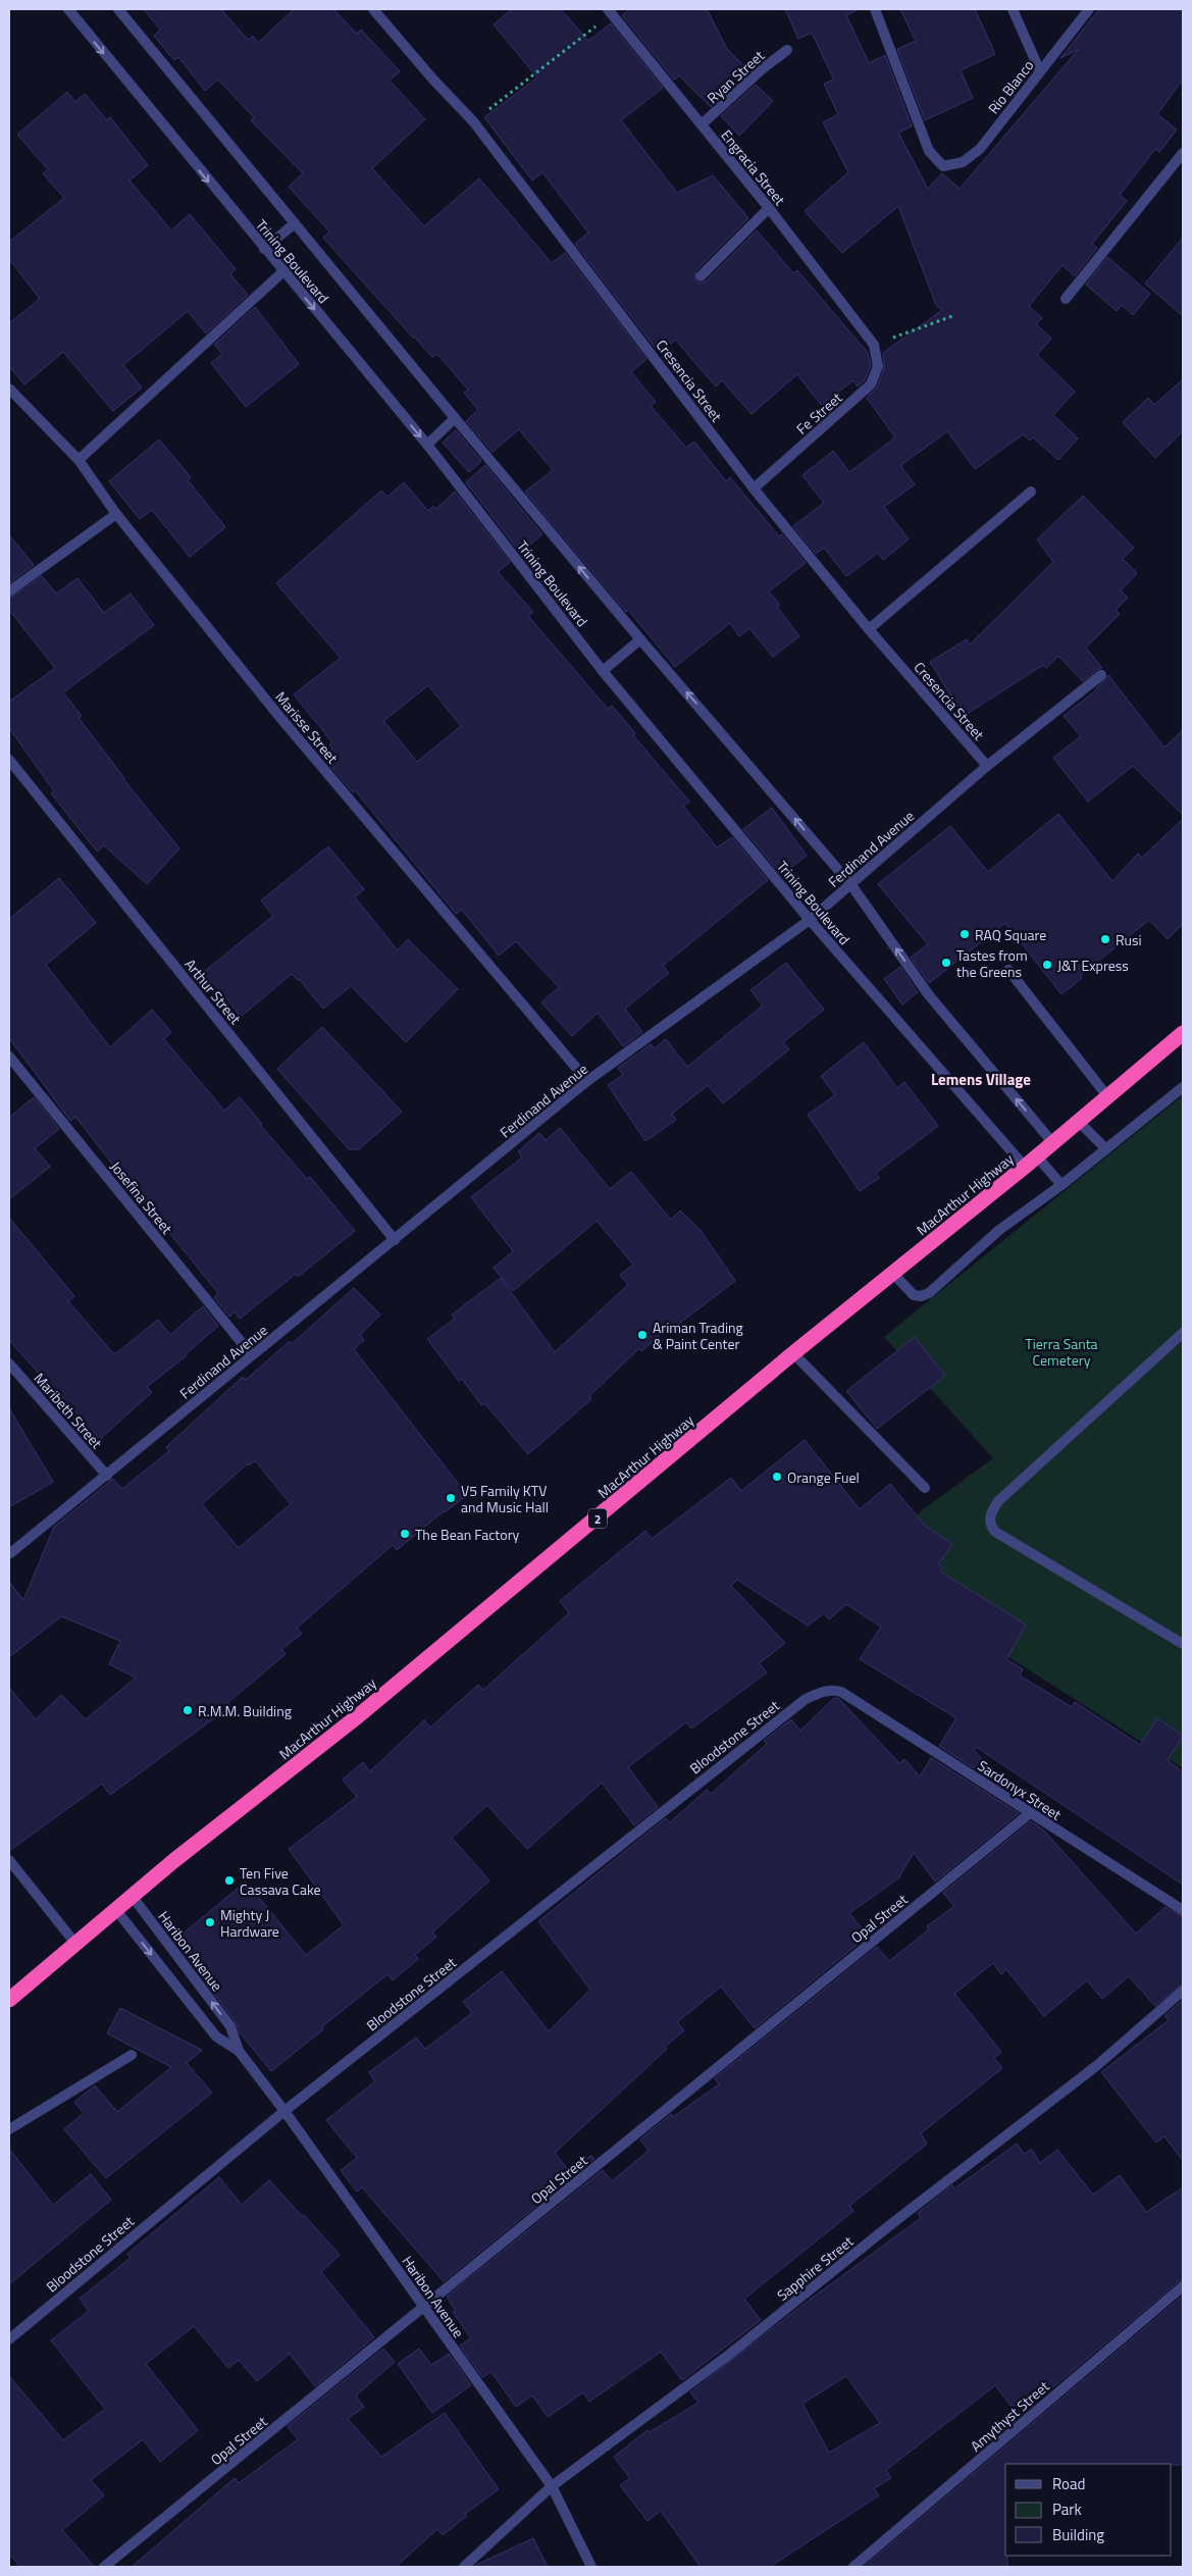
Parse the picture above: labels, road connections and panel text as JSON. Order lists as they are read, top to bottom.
{
  "streets": {
    "highway": ["MacArthur Highway", "2"],
    "street": [
      "Ryan Street",
      "Rio Blanco",
      "Engracia Street",
      "Trining Boulevard",
      "Cresencia Street",
      "Fe Street",
      "Marisse Street",
      "Ferdinand Avenue",
      "Arthur Street",
      "Josefina Street",
      "Maribeth Street",
      "Bloodstone Street",
      "Sardonyx Street",
      "Opal Street",
      "Haribon Avenue",
      "Sapphire Street",
      "Amythyst Street"
    ]
  },
  "crossings": [
    ["Ryan Street", "Engracia Street"],
    ["Engracia Street", "Fe Street"],
    ["Trining Boulevard", "Ferdinand Avenue"],
    ["Trining Boulevard", "MacArthur Highway"],
    ["Cresencia Street", "Fe Street"],
    ["Cresencia Street", "Ferdinand Avenue"],
    ["Marisse Street", "Ferdinand Avenue"],
    ["Ferdinand Avenue", "Arthur Street"],
    ["Ferdinand Avenue", "Josefina Street"],
    ["Ferdinand Avenue", "Maribeth Street"],
    ["MacArthur Highway", "Haribon Avenue"],
    ["Bloodstone Street", "Sardonyx Street"],
    ["Bloodstone Street", "Haribon Avenue"],
    ["Sardonyx Street", "Opal Street"],
    ["Opal Street", "Haribon Avenue"],
    ["Haribon Avenue", "Sapphire Street"]
  ],
  "districts": ["Lemens Village"],
  "parks": ["Tierra Santa Cemetery"],
  "places": [
    "RAQ Square",
    "Rusi",
    "Tastes from the Greens",
    "J&T Express",
    "Ariman Trading & Paint Center",
    "Orange Fuel",
    "V5 Family KTV and Music Hall",
    "The Bean Factory",
    "R.M.M. Building",
    "Ten Five Cassava Cake",
    "Mighty J Hardware"
  ],
  "legend": ["Road", "Park", "Building"]
}
